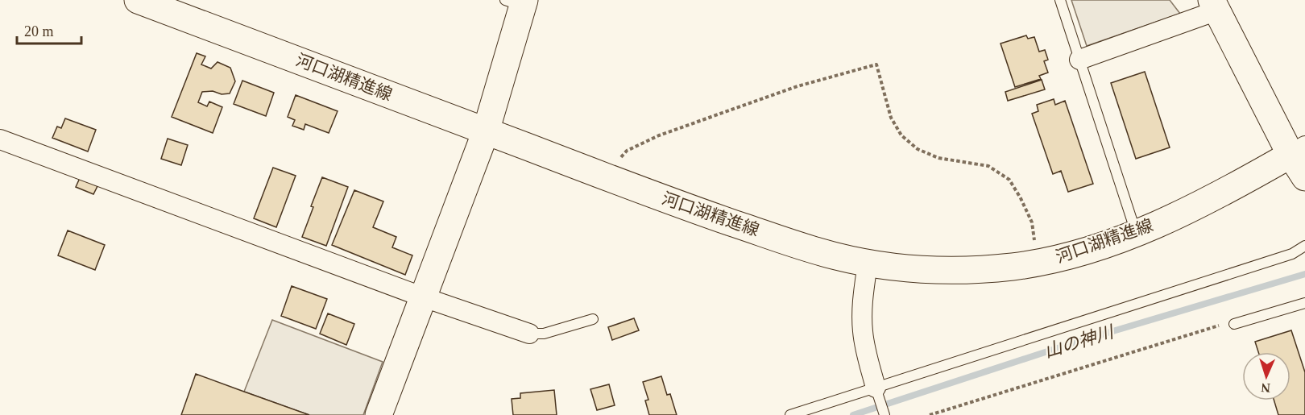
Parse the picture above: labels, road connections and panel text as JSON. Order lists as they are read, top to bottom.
{
  "streets": {
    "main road": ["河口湖精進線"]
  },
  "water": ["山の神川"],
  "scale_bar": "20 m",
  "north": "bottom"
}
